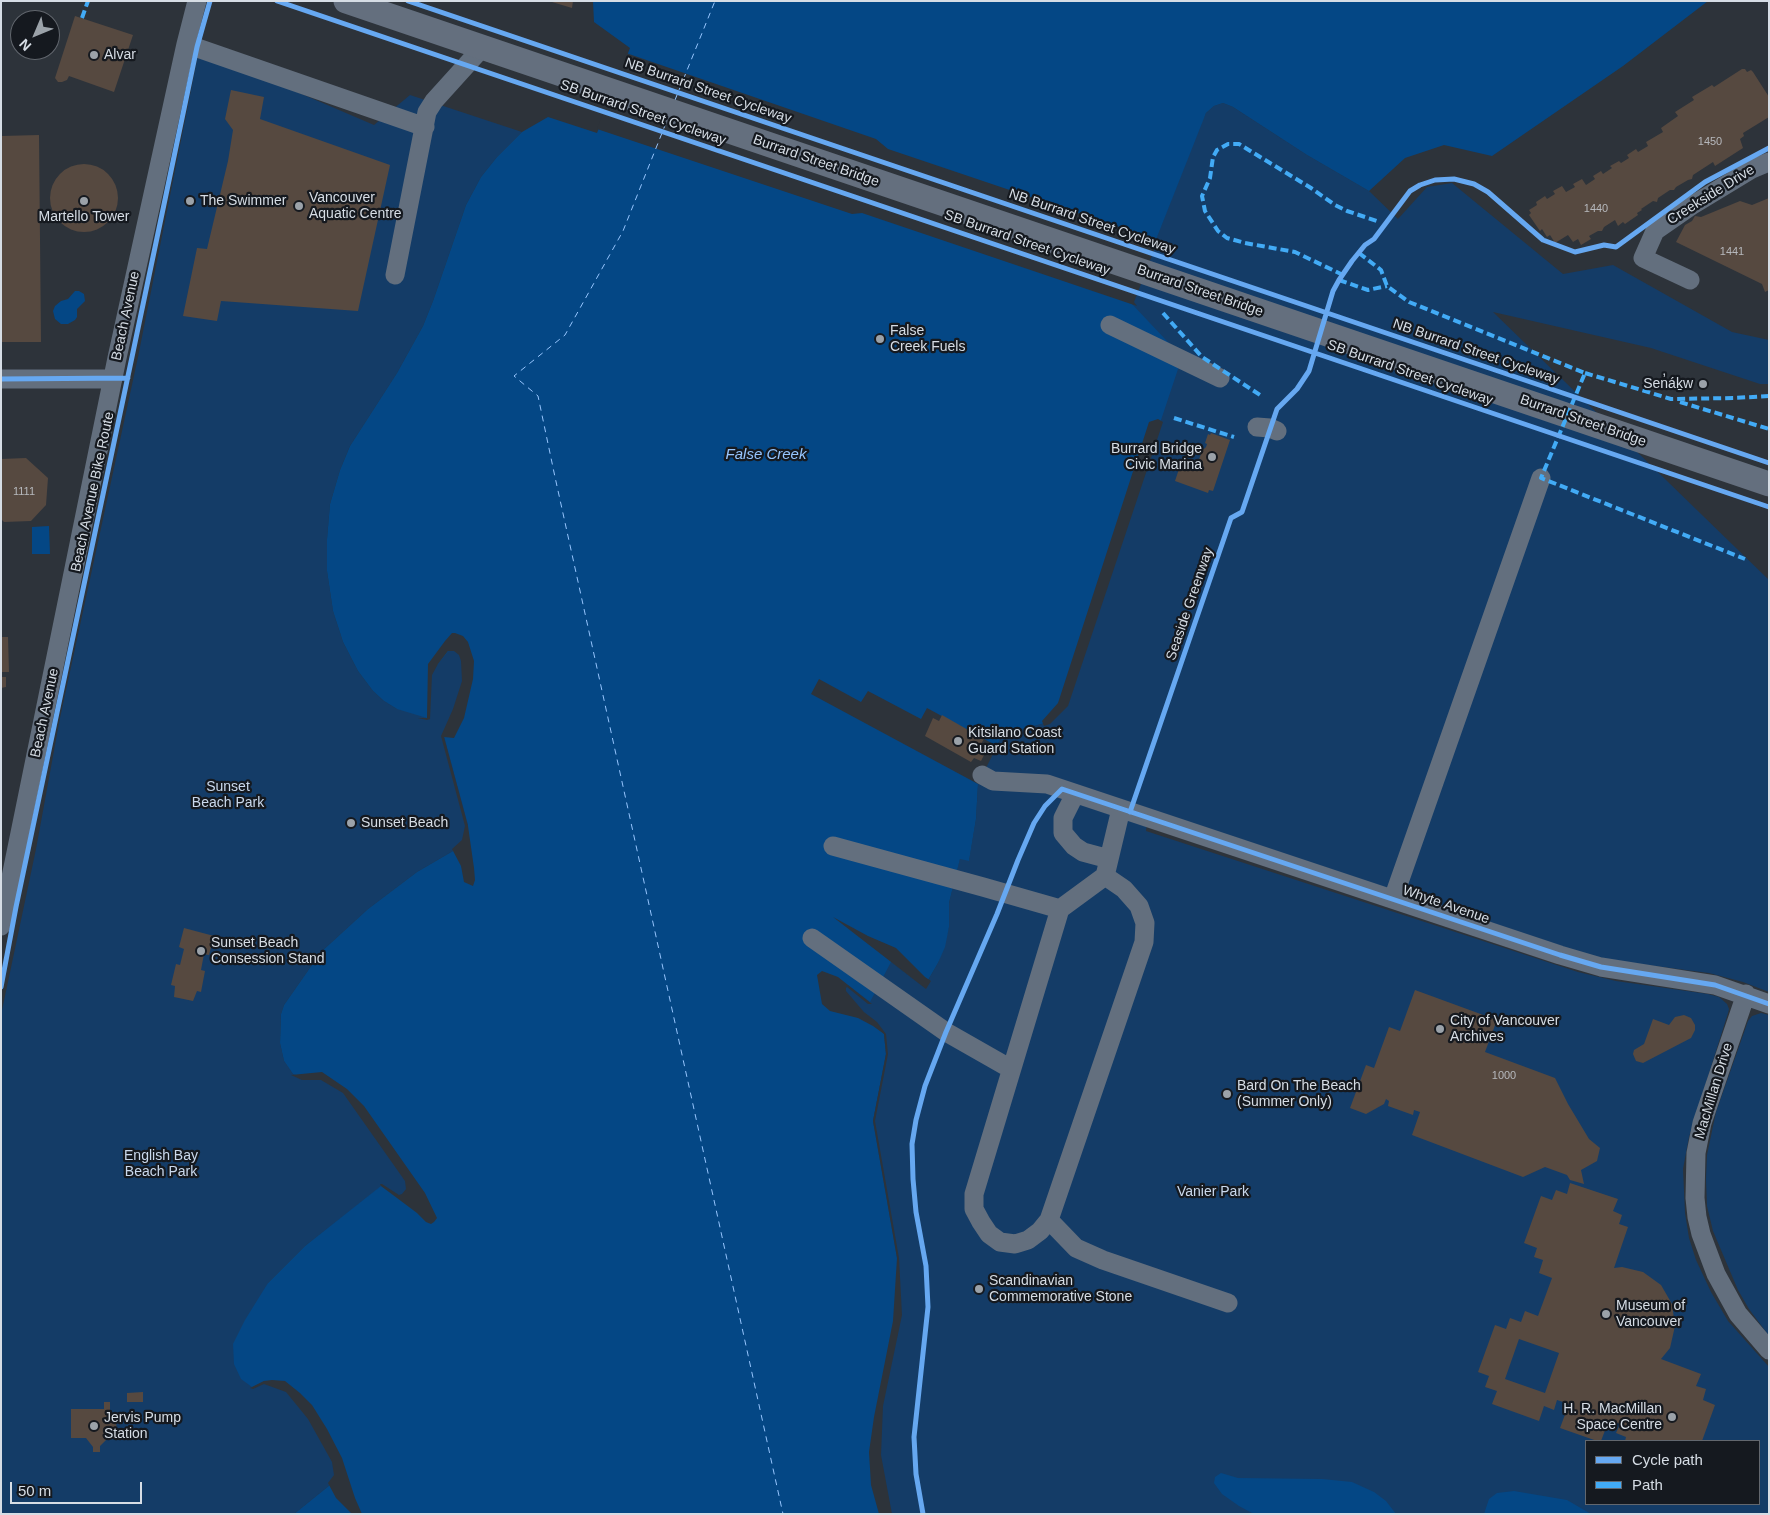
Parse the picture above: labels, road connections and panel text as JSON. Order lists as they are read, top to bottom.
{
  "streets": {
    "main road": ["Burrard Street Bridge"],
    "street": [
      "Creekside Drive",
      "Beach Avenue",
      "Whyte Avenue",
      "MacMillan Drive"
    ],
    "cycle path": [
      "NB Burrard Street Cycleway",
      "SB Burrard Street Cycleway",
      "Beach Avenue Bike Route",
      "Seaside Greenway"
    ]
  },
  "crossings": [
    ["Whyte Avenue", "MacMillan Drive"]
  ],
  "water": ["False Creek"],
  "parks": ["Sunset Beach Park", "English Bay Beach Park", "Vanier Park"],
  "places": [
    "Alvar",
    "Martello Tower",
    "The Swimmer",
    "Vancouver Aquatic Centre",
    "False Creek Fuels",
    "Sen̓áḵw",
    "Burrard Bridge Civic Marina",
    "Kitsilano Coast Guard Station",
    "Sunset Beach",
    "Sunset Beach Consession Stand",
    "City of Vancouver Archives",
    "Bard On The Beach (Summer Only)",
    "Scandinavian Commemorative Stone",
    "Museum of Vancouver",
    "H. R. MacMillan Space Centre",
    "Jervis Pump Station"
  ],
  "house_numbers": [
    "1450",
    "1440",
    "1441",
    "1111",
    "1000"
  ],
  "legend": ["Cycle path", "Path"],
  "scale_bar": "50 m",
  "north": "bottom left"
}
